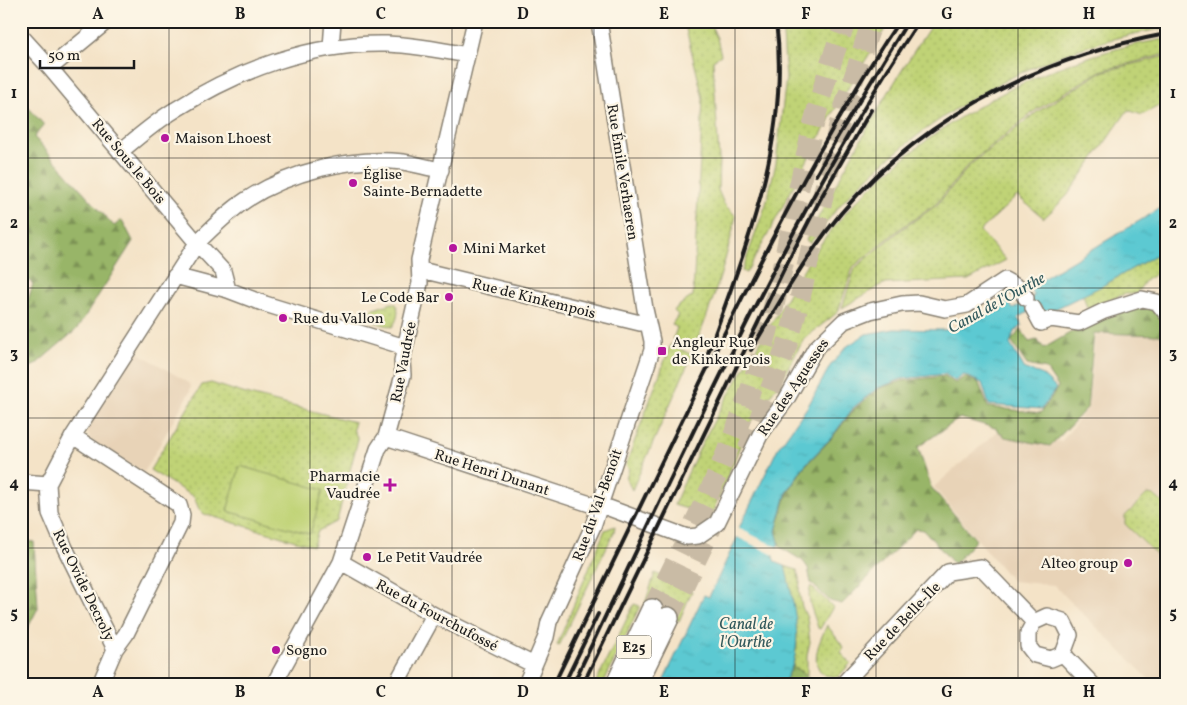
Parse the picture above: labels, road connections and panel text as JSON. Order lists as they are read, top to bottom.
{
  "streets": {
    "highway": ["E25"],
    "street": [
      "Rue Sous le Bois",
      "Rue Émile Verhaeren",
      "Rue de Kinkempois",
      "Rue Vaudrée",
      "Rue des Aguesses",
      "Rue Henri Dunant",
      "Rue du Val-Benoît",
      "Rue Ovide Decroly",
      "Rue du Fourchufossé",
      "Rue de Belle-Île"
    ]
  },
  "crossings": [
    ["Rue Émile Verhaeren", "Rue de Kinkempois"],
    ["Rue Émile Verhaeren", "Rue du Val-Benoît"],
    ["Rue de Kinkempois", "Rue Vaudrée"],
    ["Rue de Kinkempois", "Rue du Val-Benoît"],
    ["Rue Vaudrée", "Rue Henri Dunant"],
    ["Rue Vaudrée", "Rue du Fourchufossé"],
    ["Rue des Aguesses", "Rue Henri Dunant"],
    ["Rue des Aguesses", "Rue du Val-Benoît"],
    ["Rue Henri Dunant", "Rue du Val-Benoît"],
    ["Rue du Val-Benoît", "Rue du Fourchufossé"]
  ],
  "water": ["Canal de l'Ourthe"],
  "places": {
    "other": [
      "Maison Lhoest",
      "Église Sainte-Bernadette",
      "Mini Market",
      "Le Code Bar",
      "Rue du Vallon",
      "Le Petit Vaudrée",
      "Alteo group",
      "Sogno"
    ],
    "transit": ["Angleur Rue de Kinkempois"],
    "health": ["Pharmacie Vaudrée"]
  },
  "scale_bar": "50 m",
  "grid": {
    "columns": [
      "A",
      "B",
      "C",
      "D",
      "E",
      "F",
      "G",
      "H"
    ],
    "rows": [
      "1",
      "2",
      "3",
      "4",
      "5"
    ]
  }
}
